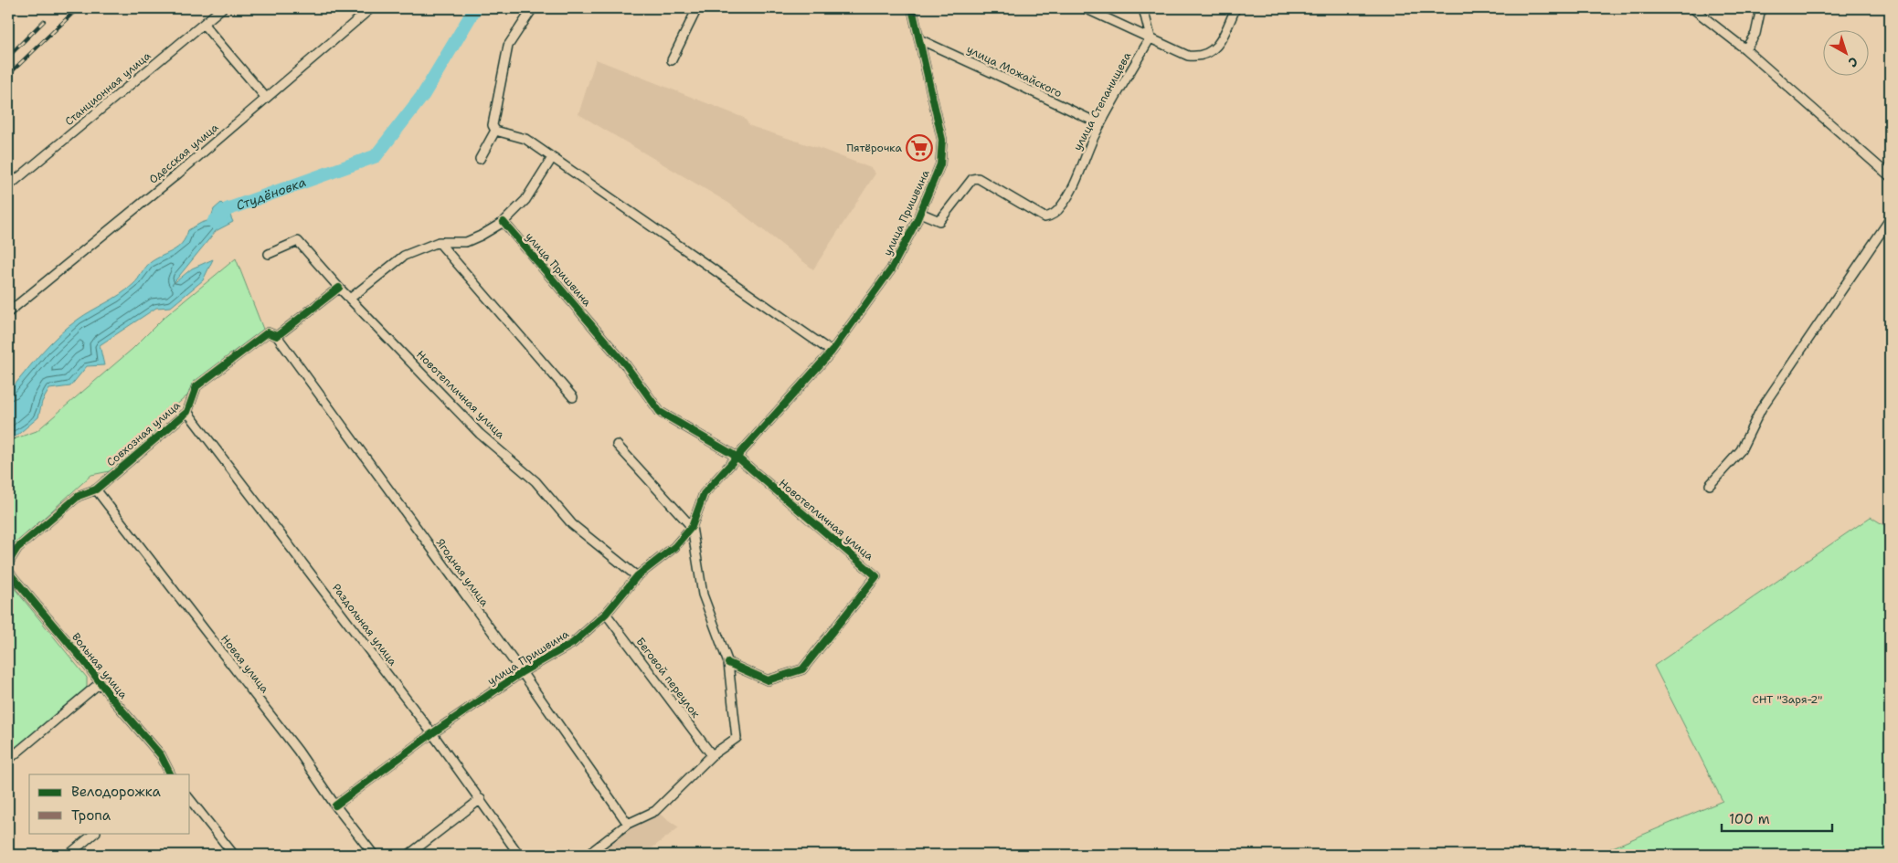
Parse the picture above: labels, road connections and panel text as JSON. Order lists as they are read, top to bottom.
{
  "streets": {
    "street": [
      "улица Можайского",
      "Станционная улица",
      "улица Степанищева",
      "Одесская улица",
      "улица Пришвина",
      "Новотепличная улица",
      "Совхозная улица",
      "Ягодная улица",
      "Раздольная улица",
      "Новая улица",
      "Вольная улица",
      "Беговой переулок"
    ]
  },
  "crossings": [
    ["улица Можайского", "улица Степанищева"],
    ["улица Можайского", "улица Пришвина"],
    ["улица Степанищева", "улица Пришвина"],
    ["улица Пришвина", "Новотепличная улица"],
    ["улица Пришвина", "Ягодная улица"],
    ["улица Пришвина", "Раздольная улица"],
    ["улица Пришвина", "Новая улица"],
    ["улица Пришвина", "Беговой переулок"],
    ["Новотепличная улица", "Совхозная улица"],
    ["Совхозная улица", "Ягодная улица"],
    ["Совхозная улица", "Раздольная улица"],
    ["Совхозная улица", "Новая улица"],
    ["Совхозная улица", "Вольная улица"]
  ],
  "water": ["Студёновка"],
  "parks": ["СНТ \"Заря-2\""],
  "places": {
    "supermarket": ["Пятёрочка"]
  },
  "legend": ["Велодорожка", "Тропа"],
  "scale_bar": "100 m",
  "north": "bottom right"
}
